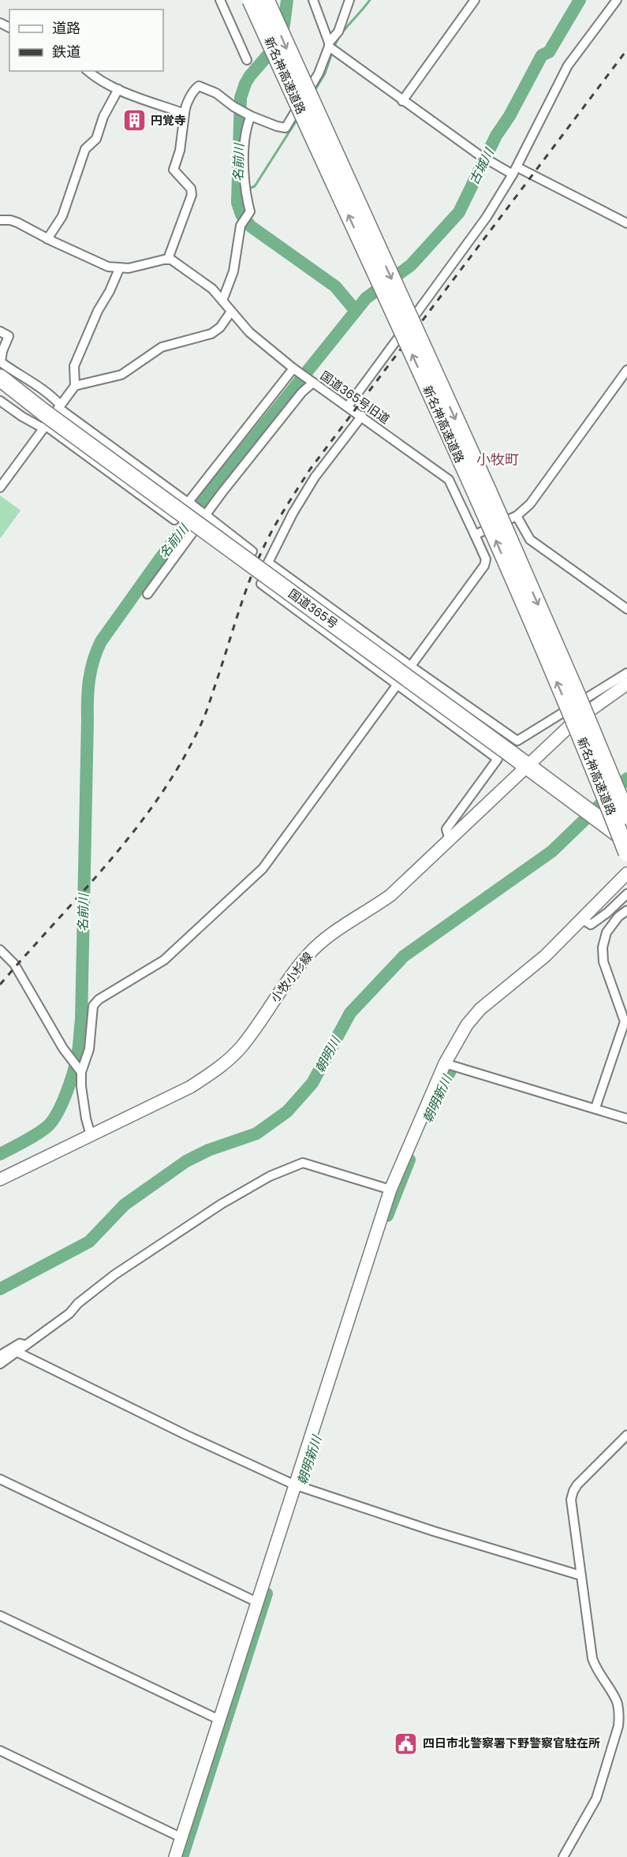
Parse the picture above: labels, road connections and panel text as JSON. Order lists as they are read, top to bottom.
{
  "streets": {
    "highway": ["新名神高速道路", "国道365号"],
    "street": ["国道365号旧道", "小牧小杉線"]
  },
  "crossings": [
    ["国道365号", "小牧小杉線"]
  ],
  "districts": ["小牧町"],
  "water": [
    "名前川",
    "古城川",
    "朝明川",
    "朝明新川"
  ],
  "places": {
    "building": ["円覚寺"],
    "public building": ["四日市北警察署下野警察官駐在所"]
  },
  "legend": ["道路", "鉄道"]
}
